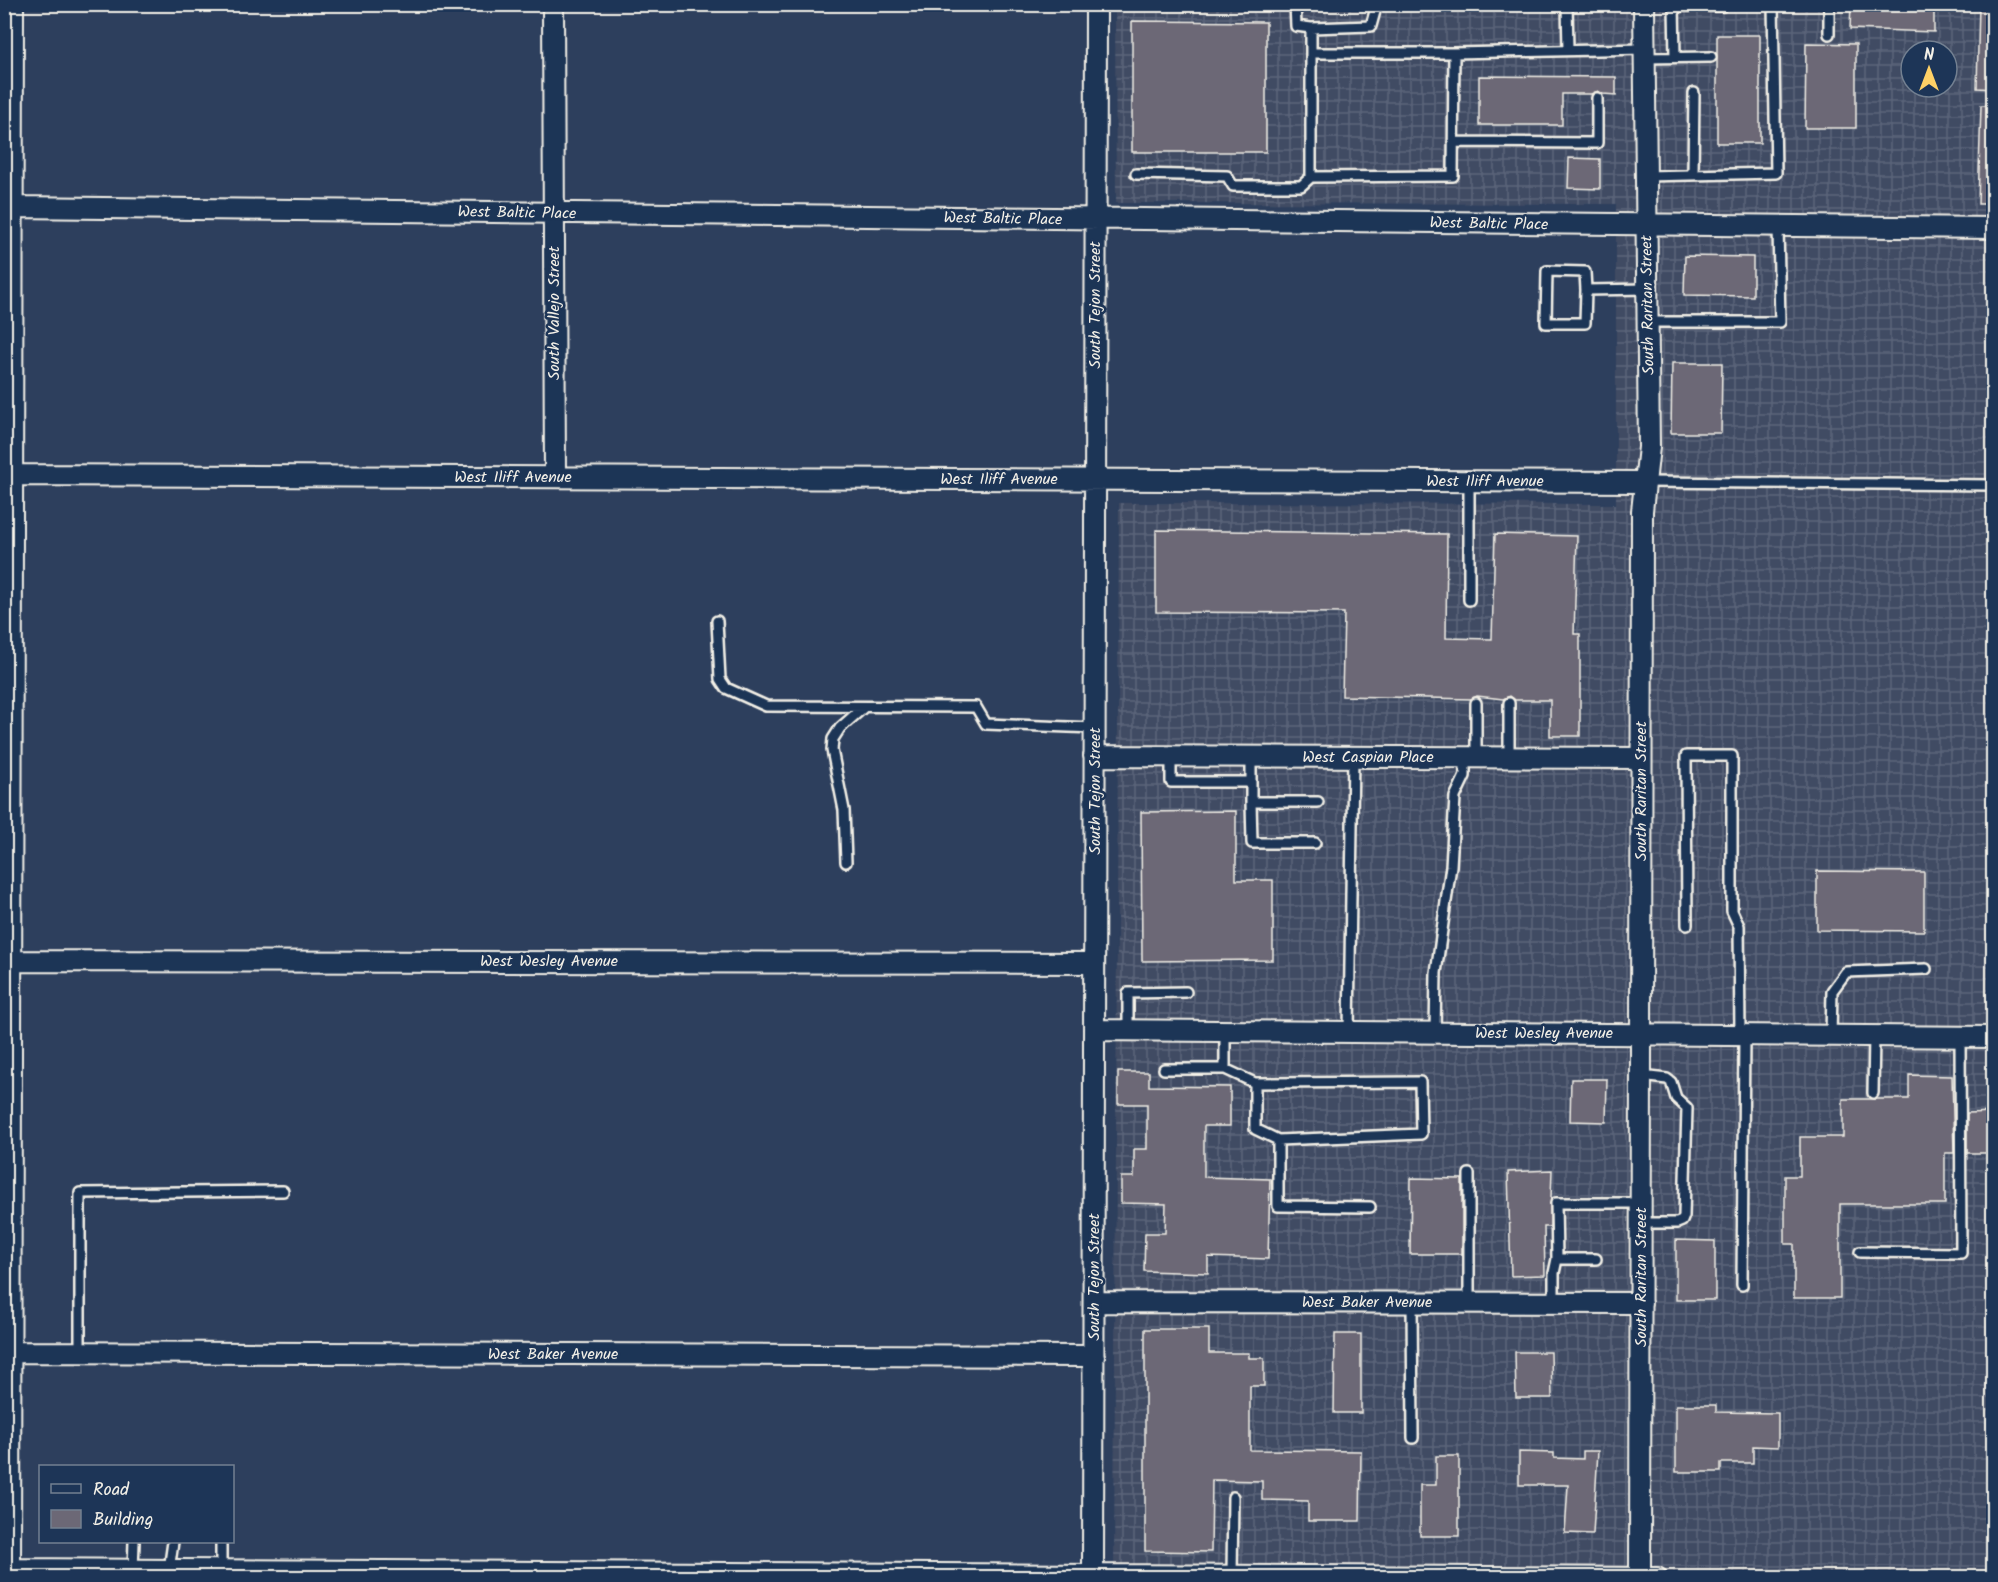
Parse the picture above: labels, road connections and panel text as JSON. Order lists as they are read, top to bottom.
{
  "streets": {
    "street": [
      "West Baltic Place",
      "South Tejon Street",
      "South Raritan Street",
      "South Vallejo Street",
      "West Iliff Avenue",
      "West Caspian Place",
      "West Wesley Avenue",
      "West Baker Avenue"
    ]
  },
  "crossings": [
    ["West Baltic Place", "South Tejon Street"],
    ["West Baltic Place", "South Raritan Street"],
    ["West Baltic Place", "South Vallejo Street"],
    ["South Tejon Street", "West Iliff Avenue"],
    ["South Tejon Street", "West Caspian Place"],
    ["South Tejon Street", "West Wesley Avenue"],
    ["South Tejon Street", "West Baker Avenue"],
    ["South Raritan Street", "West Iliff Avenue"],
    ["South Raritan Street", "West Caspian Place"],
    ["South Raritan Street", "West Wesley Avenue"],
    ["South Raritan Street", "West Baker Avenue"],
    ["South Vallejo Street", "West Iliff Avenue"]
  ],
  "legend": ["Road", "Building"],
  "north": "top"
}
